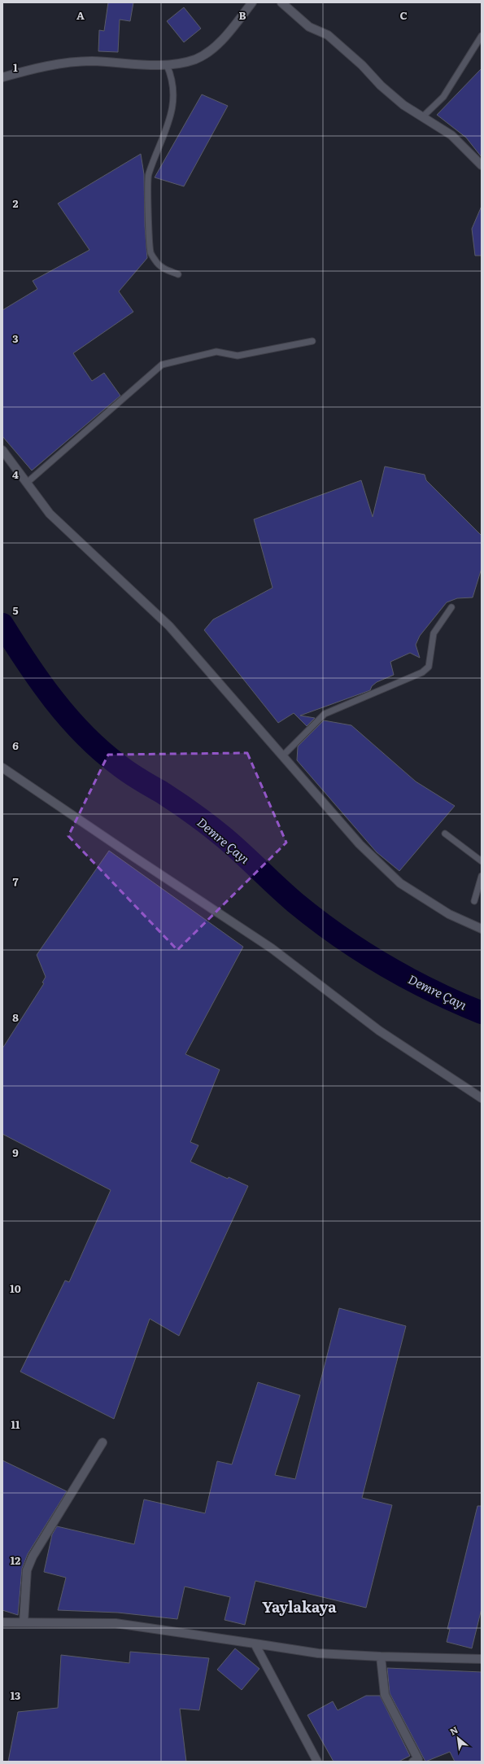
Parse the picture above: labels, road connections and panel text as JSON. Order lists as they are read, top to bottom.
{
  "districts": ["Yaylakaya"],
  "water": ["Demre Çayı"],
  "north": "top left",
  "grid": {
    "columns": ["A", "B", "C"],
    "rows": [
      "1",
      "2",
      "3",
      "4",
      "5",
      "6",
      "7",
      "8",
      "9",
      "10",
      "11",
      "12",
      "13"
    ]
  }
}
